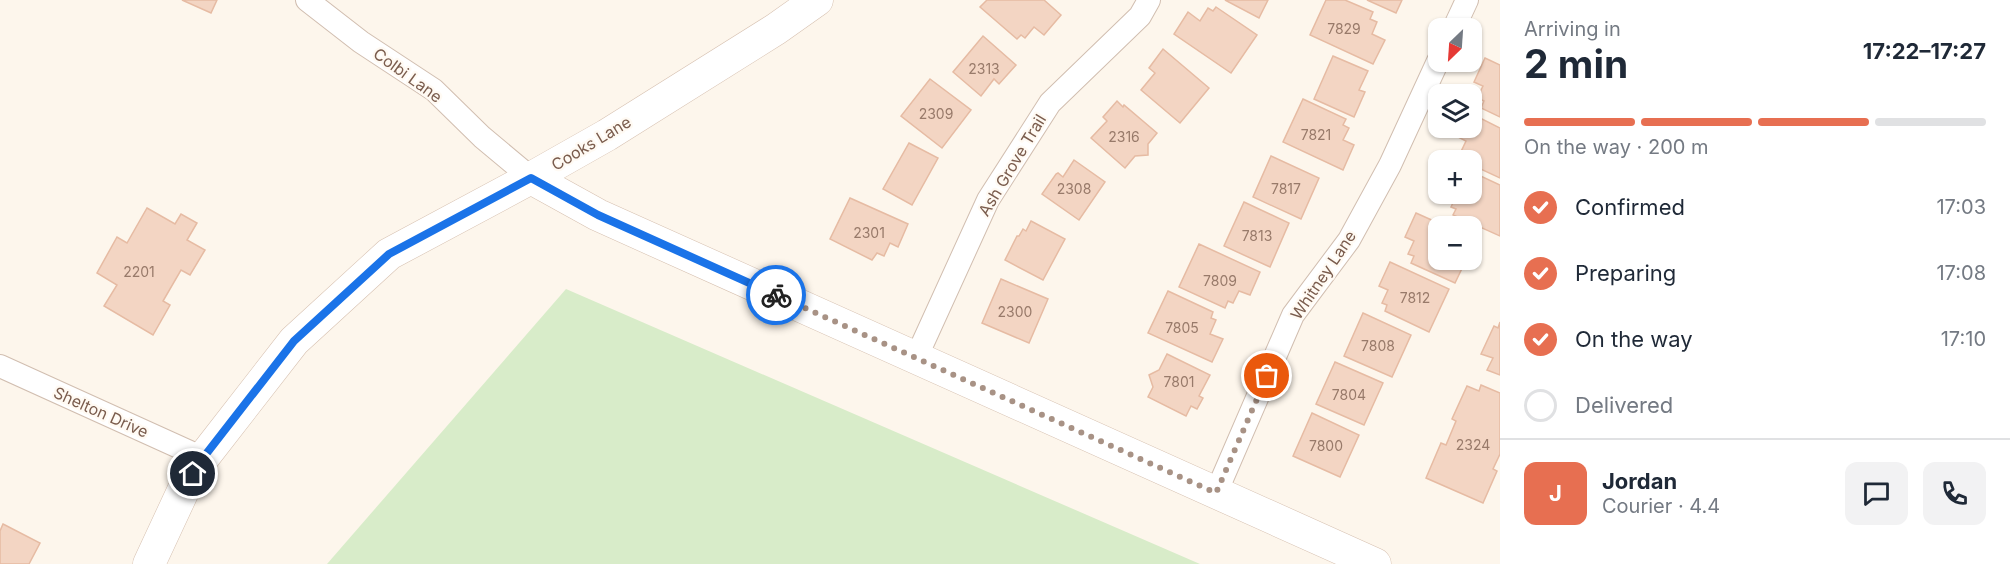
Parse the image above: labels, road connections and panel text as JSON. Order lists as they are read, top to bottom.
{
  "streets": {
    "main road": ["Cooks Lane"],
    "street": [
      "Colbi Lane",
      "Ash Grove Trail",
      "Whitney Lane",
      "Shelton Drive"
    ]
  },
  "crossings": [
    ["Colbi Lane", "Cooks Lane"],
    ["Cooks Lane", "Shelton Drive"]
  ],
  "house_numbers": [
    "7829",
    "2313",
    "2309",
    "7821",
    "2316",
    "2308",
    "7817",
    "2301",
    "7813",
    "2201",
    "7809",
    "7812",
    "2300",
    "7805",
    "7808",
    "7801",
    "7804",
    "2324",
    "7800"
  ],
  "north": "bottom left",
  "page": {
    "heading": ["2 min", "Arriving in", "17:22–17:27"],
    "panel": ["Jordan", "Courier · 4.4"],
    "map_buttons": ["+", "−"],
    "bar": "On the way · 200 m",
    "list": [
      ["Confirmed", "17:03"],
      ["Preparing", "17:08"],
      ["On the way", "17:10"],
      "Delivered"
    ],
    "round": "J"
  }
}
